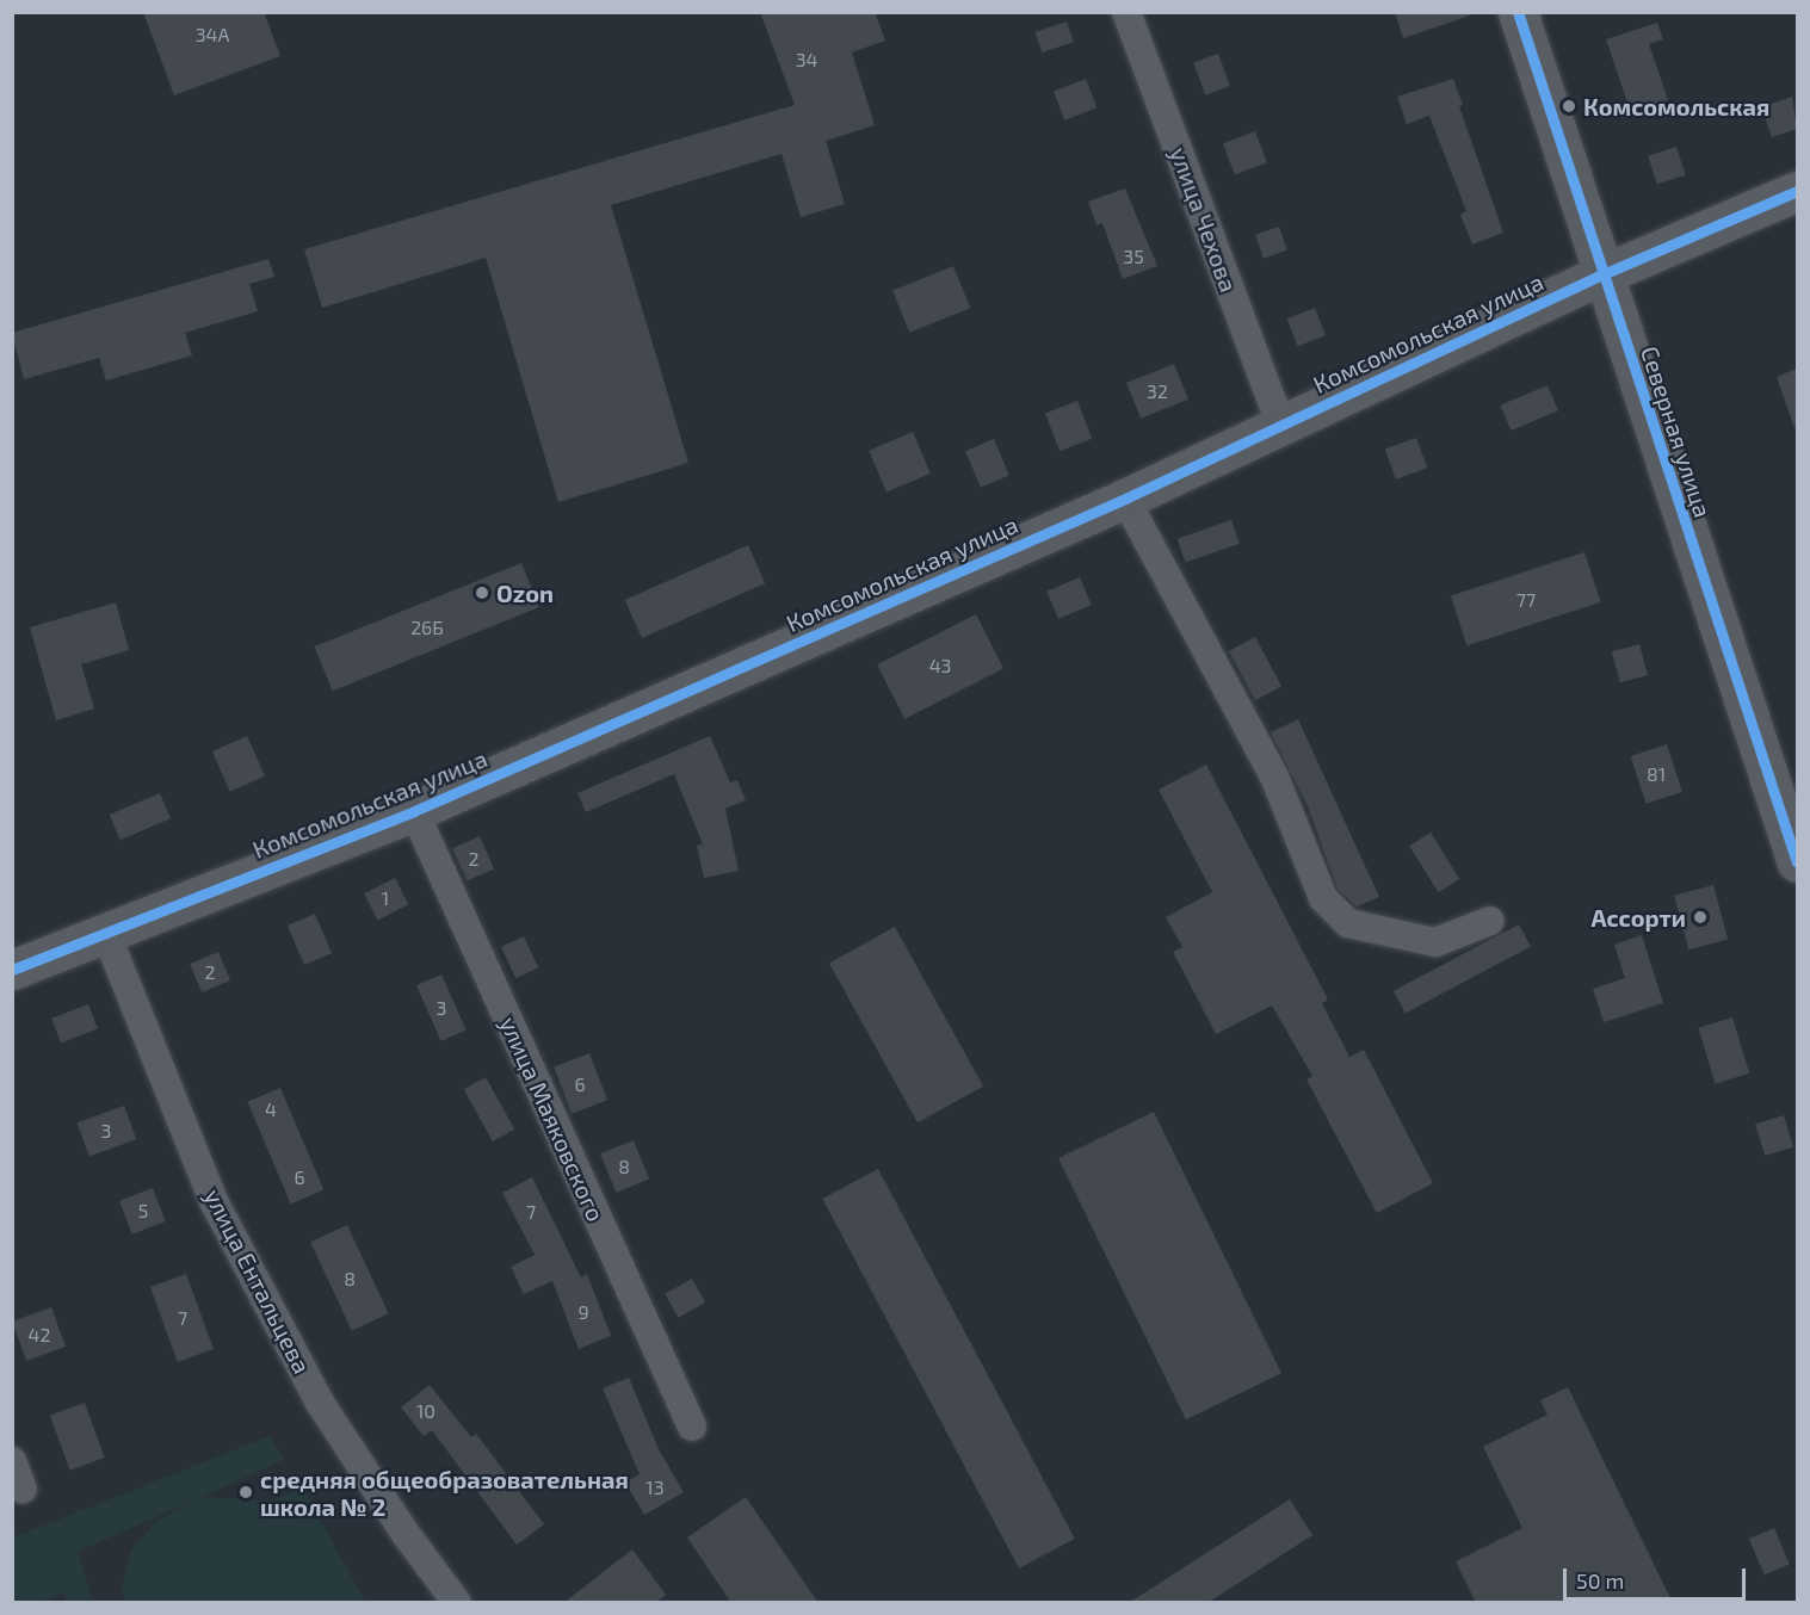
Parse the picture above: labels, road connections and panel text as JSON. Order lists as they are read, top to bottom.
{
  "streets": {
    "street": [
      "улица Чехова",
      "Комсомольская улица",
      "Северная улица",
      "улица Маяковского",
      "улица Ентальцева"
    ]
  },
  "crossings": [
    ["улица Чехова", "Комсомольская улица"],
    ["Комсомольская улица", "Северная улица"],
    ["Комсомольская улица", "улица Маяковского"],
    ["Комсомольская улица", "улица Ентальцева"]
  ],
  "places": [
    "Комсомольская",
    "Ozon",
    "Ассорти",
    "средняя общеобразовательная школа № 2"
  ],
  "house_numbers": [
    "34А",
    "34",
    "35",
    "32",
    "77",
    "26Б",
    "43",
    "81",
    "2",
    "1",
    "2",
    "3",
    "6",
    "4",
    "3",
    "8",
    "6",
    "5",
    "7",
    "8",
    "9",
    "7",
    "42",
    "10",
    "13"
  ],
  "scale_bar": "50 m"
}
